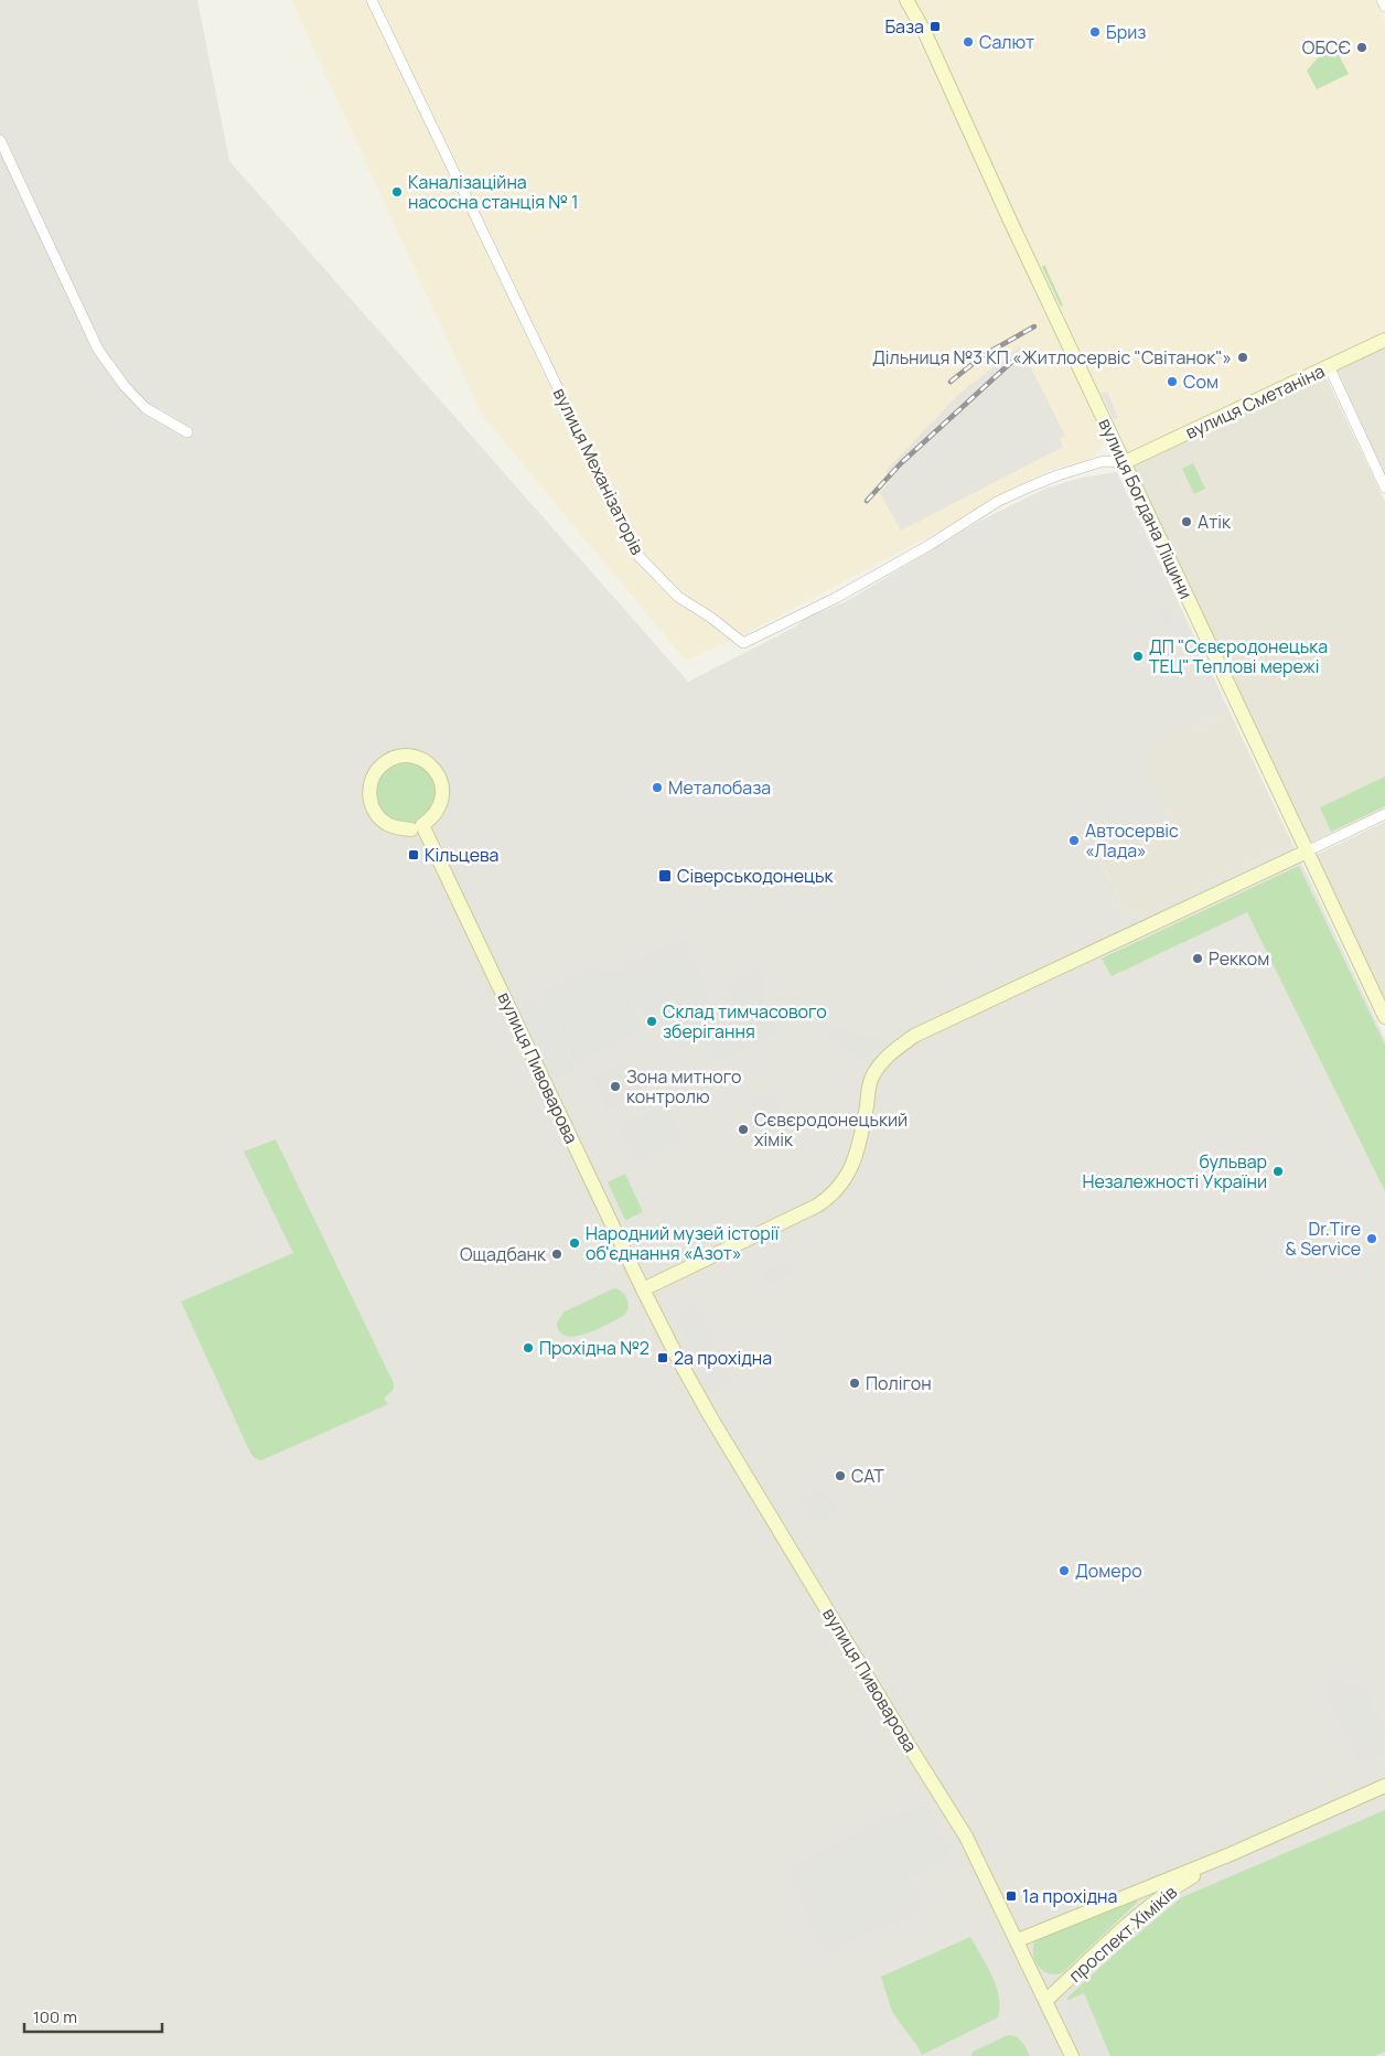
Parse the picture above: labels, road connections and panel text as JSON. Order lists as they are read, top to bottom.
{
  "streets": {
    "street": [
      "вулиця Сметаніна",
      "вулиця Механізаторів",
      "вулиця Богдана Ліщини",
      "вулиця Пивоварова",
      "проспект Хіміків"
    ]
  },
  "crossings": [
    ["вулиця Сметаніна", "вулиця Механізаторів"],
    ["вулиця Сметаніна", "вулиця Богдана Ліщини"],
    ["вулиця Механізаторів", "вулиця Богдана Ліщини"],
    ["вулиця Пивоварова", "проспект Хіміків"]
  ],
  "places": {
    "transit": [
      "База",
      "Кільцева",
      "Сіверськодонецьк",
      "2а прохідна",
      "1а прохідна"
    ],
    "other": [
      "Бриз",
      "Салют",
      "ОБСЄ",
      "Каналізаційна насосна станція № 1",
      "Дільниця №3 КП «Житлосервіс \"Світанок\"»",
      "Сом",
      "Атік",
      "ДП \"Сєвєродонецька ТЕЦ\" Теплові мережі",
      "Металобаза",
      "Автосервіс «Лада»",
      "Рекком",
      "Склад тимчасового зберігання",
      "Зона митного контролю",
      "Сєвєродонецький хімік",
      "бульвар Незалежності України",
      "Dr.Tire & Service",
      "Народний музей історії об'єднання «Азот»",
      "Ощадбанк",
      "Прохідна №2",
      "Полігон",
      "CAT",
      "Домеро"
    ]
  },
  "scale_bar": "100 m"
}
